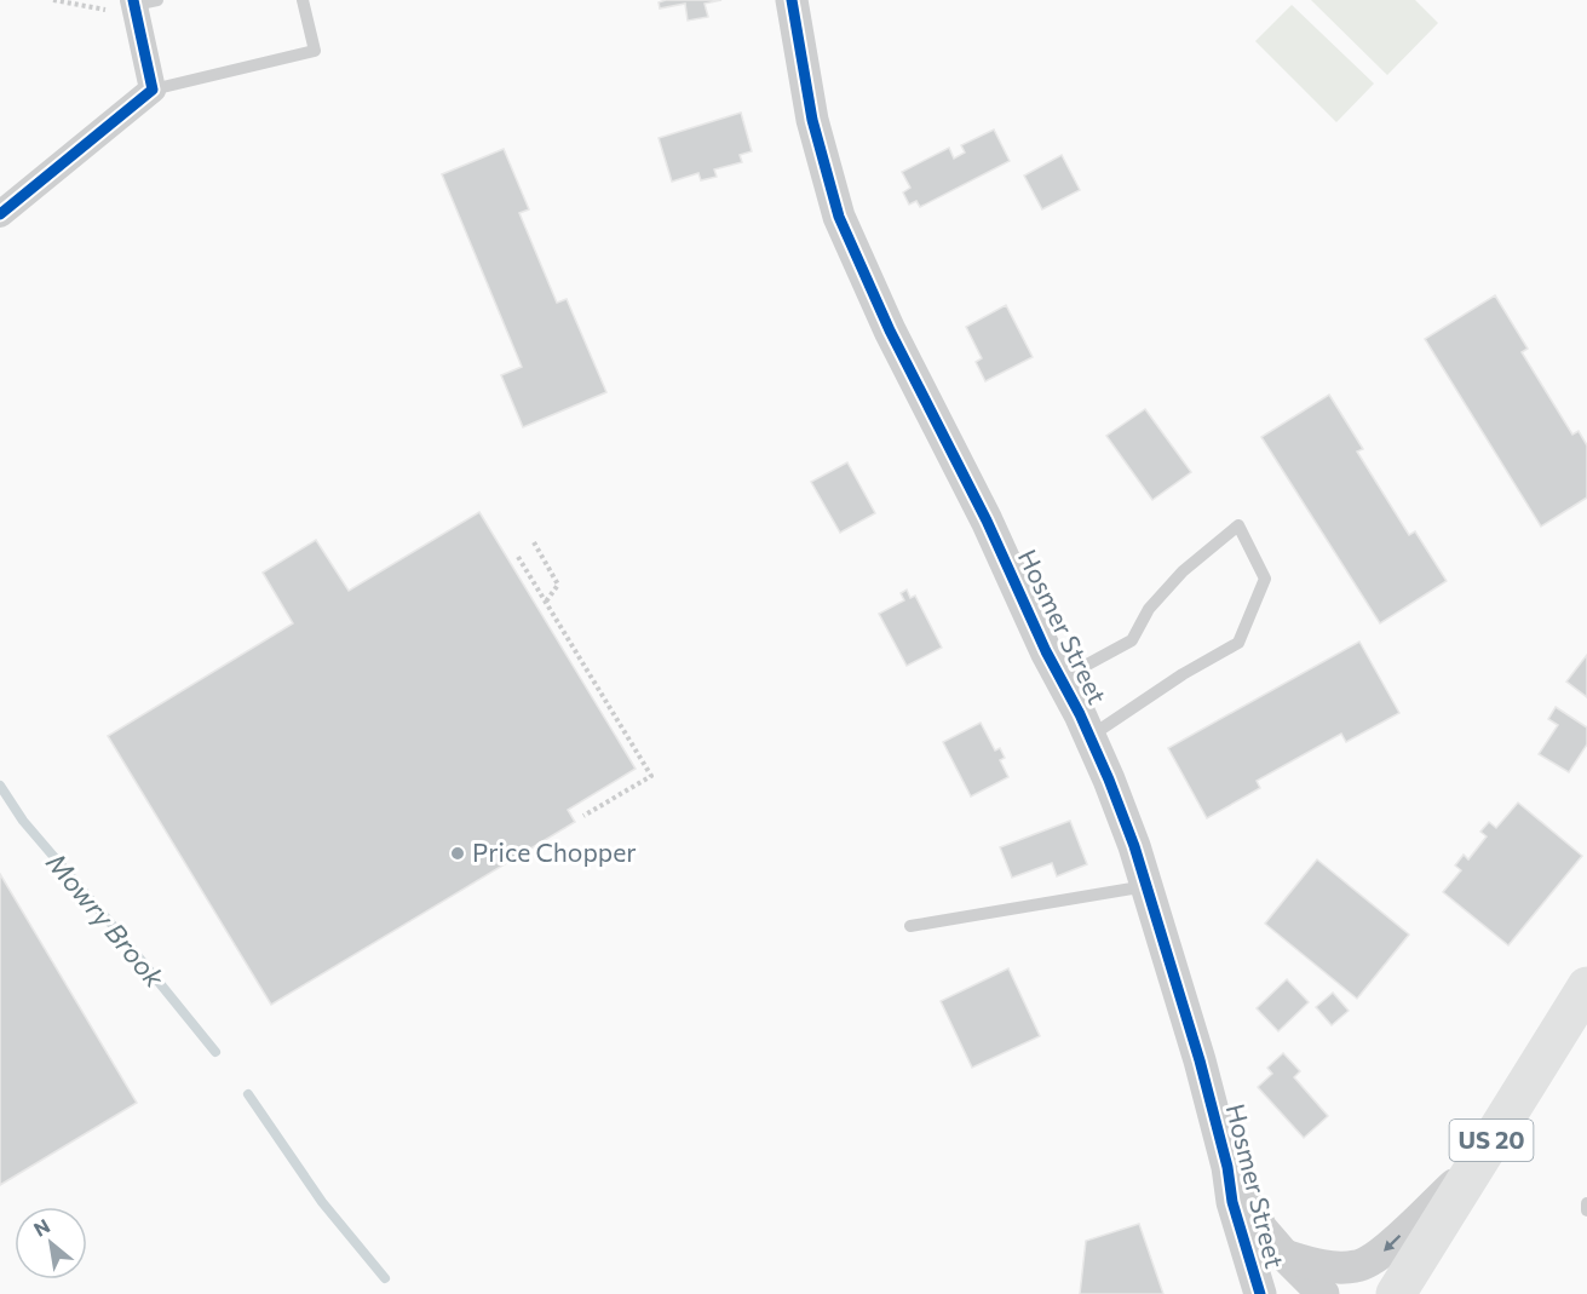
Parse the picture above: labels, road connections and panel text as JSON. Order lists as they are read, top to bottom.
{
  "streets": {
    "main road": ["US 20"],
    "street": ["Hosmer Street"]
  },
  "crossings": [
    ["Hosmer Street", "US 20"]
  ],
  "water": ["Mowry Brook"],
  "places": ["Price Chopper"],
  "north": "top left"
}
